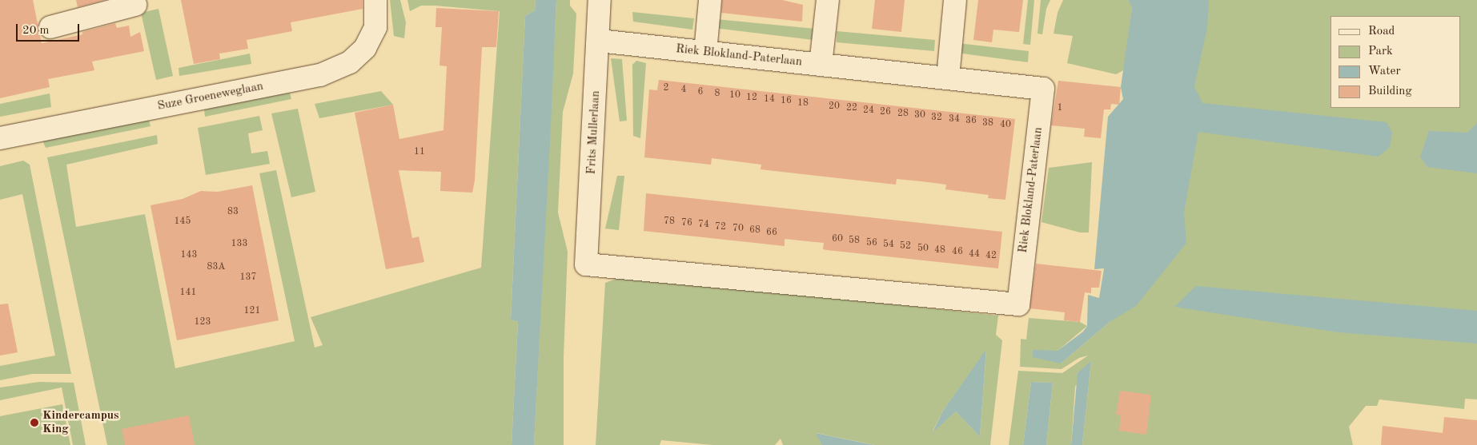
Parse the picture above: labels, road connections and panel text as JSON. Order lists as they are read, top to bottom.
{
  "streets": {
    "street": ["Riek Blokland-Paterlaan", "Suze Groeneweglaan", "Frits Mullerlaan"]
  },
  "crossings": [
    ["Riek Blokland-Paterlaan", "Frits Mullerlaan"]
  ],
  "places": ["Kindercampus King"],
  "house_numbers": [
    "2",
    "4",
    "6",
    "8",
    "10",
    "12",
    "14",
    "16",
    "18",
    "20",
    "22",
    "1",
    "24",
    "26",
    "28",
    "30",
    "32",
    "34",
    "36",
    "38",
    "40",
    "11",
    "83",
    "145",
    "78",
    "76",
    "74",
    "72",
    "70",
    "68",
    "66",
    "60",
    "58",
    "56",
    "133",
    "54",
    "52",
    "50",
    "48",
    "46",
    "44",
    "143",
    "42",
    "83A",
    "137",
    "141",
    "121",
    "123"
  ],
  "legend": [
    "Road",
    "Park",
    "Water",
    "Building"
  ],
  "scale_bar": "20 m"
}
